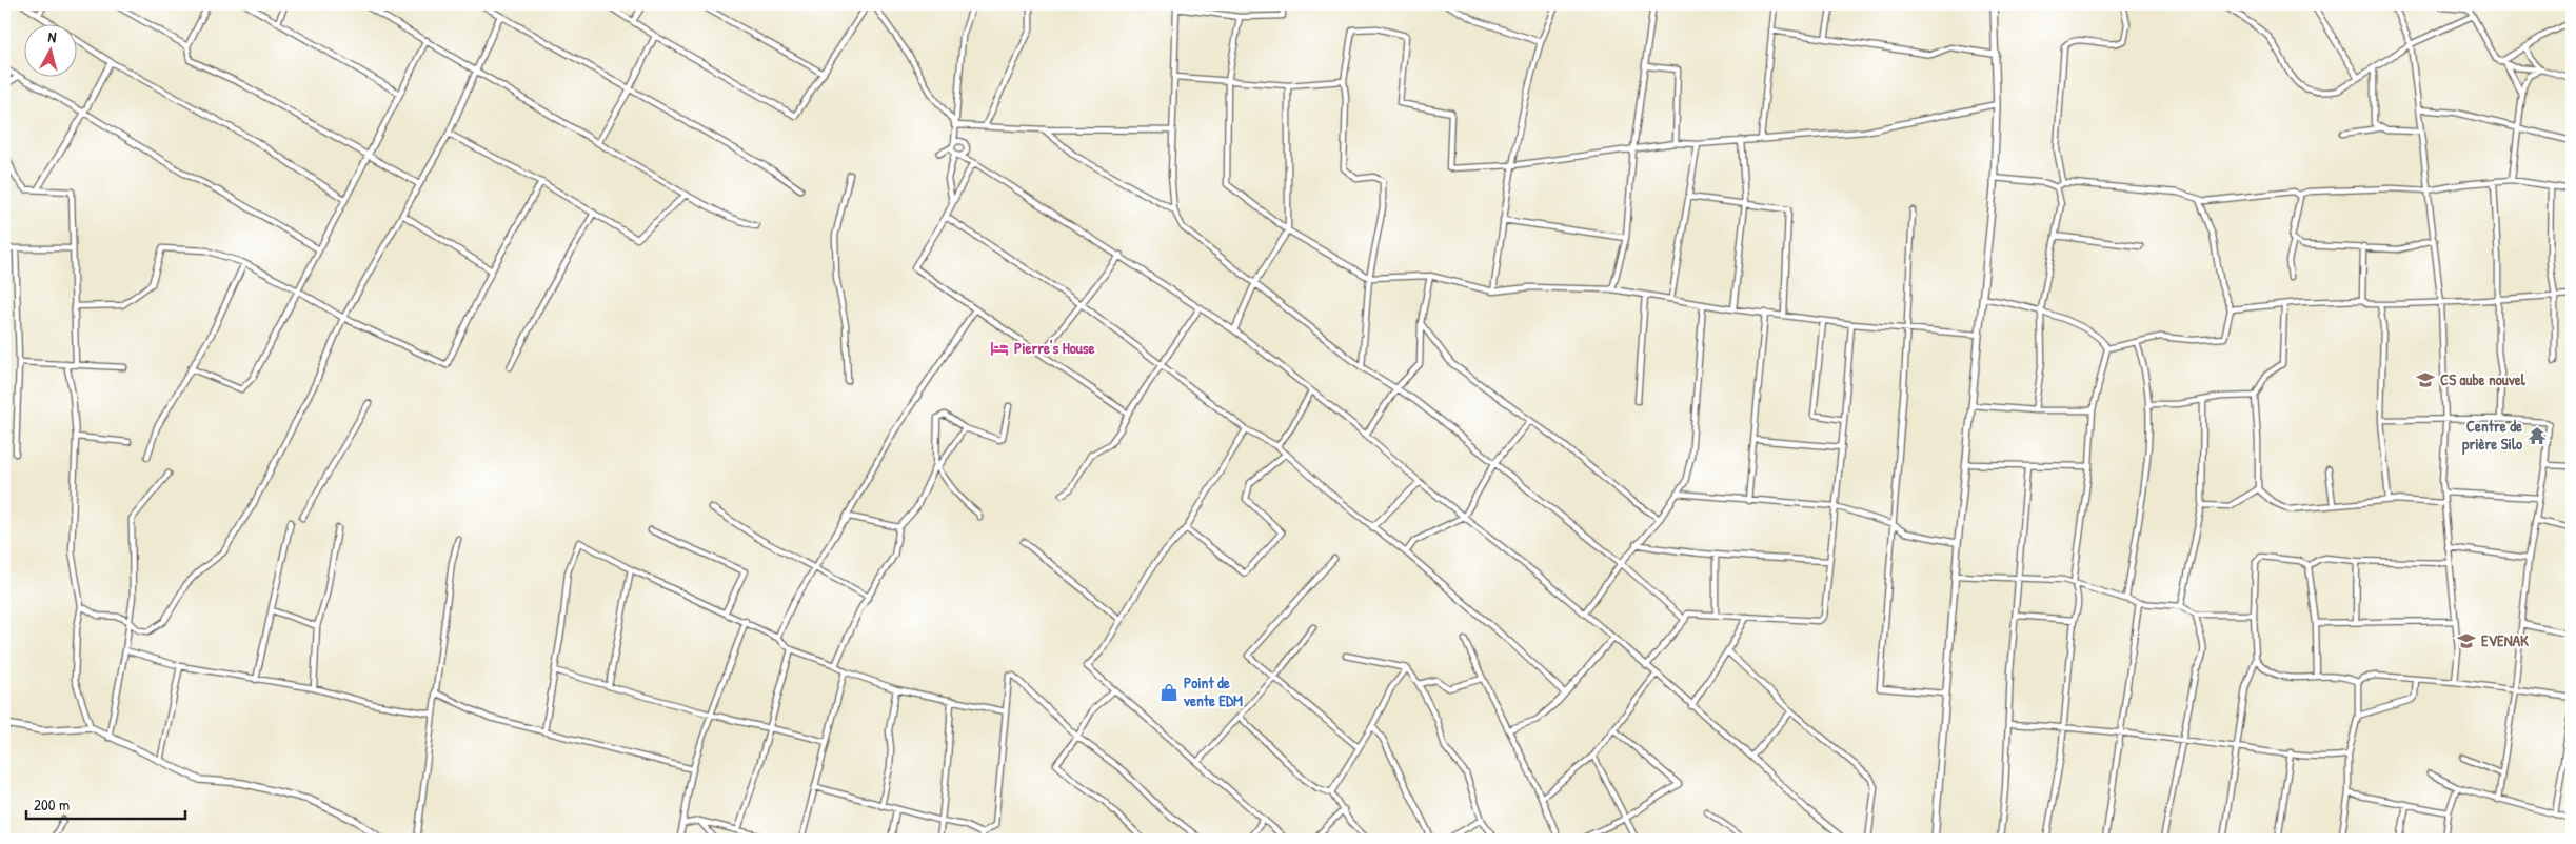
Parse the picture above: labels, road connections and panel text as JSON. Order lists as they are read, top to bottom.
{
  "places": {
    "hotel": ["Pierre's House"],
    "school or university": ["CS aube nouvel", "EVENAK"],
    "temple": ["Centre de prière Silo"],
    "shop": ["Point de vente EDM"]
  },
  "scale_bar": "200 m",
  "north": "top"
}
